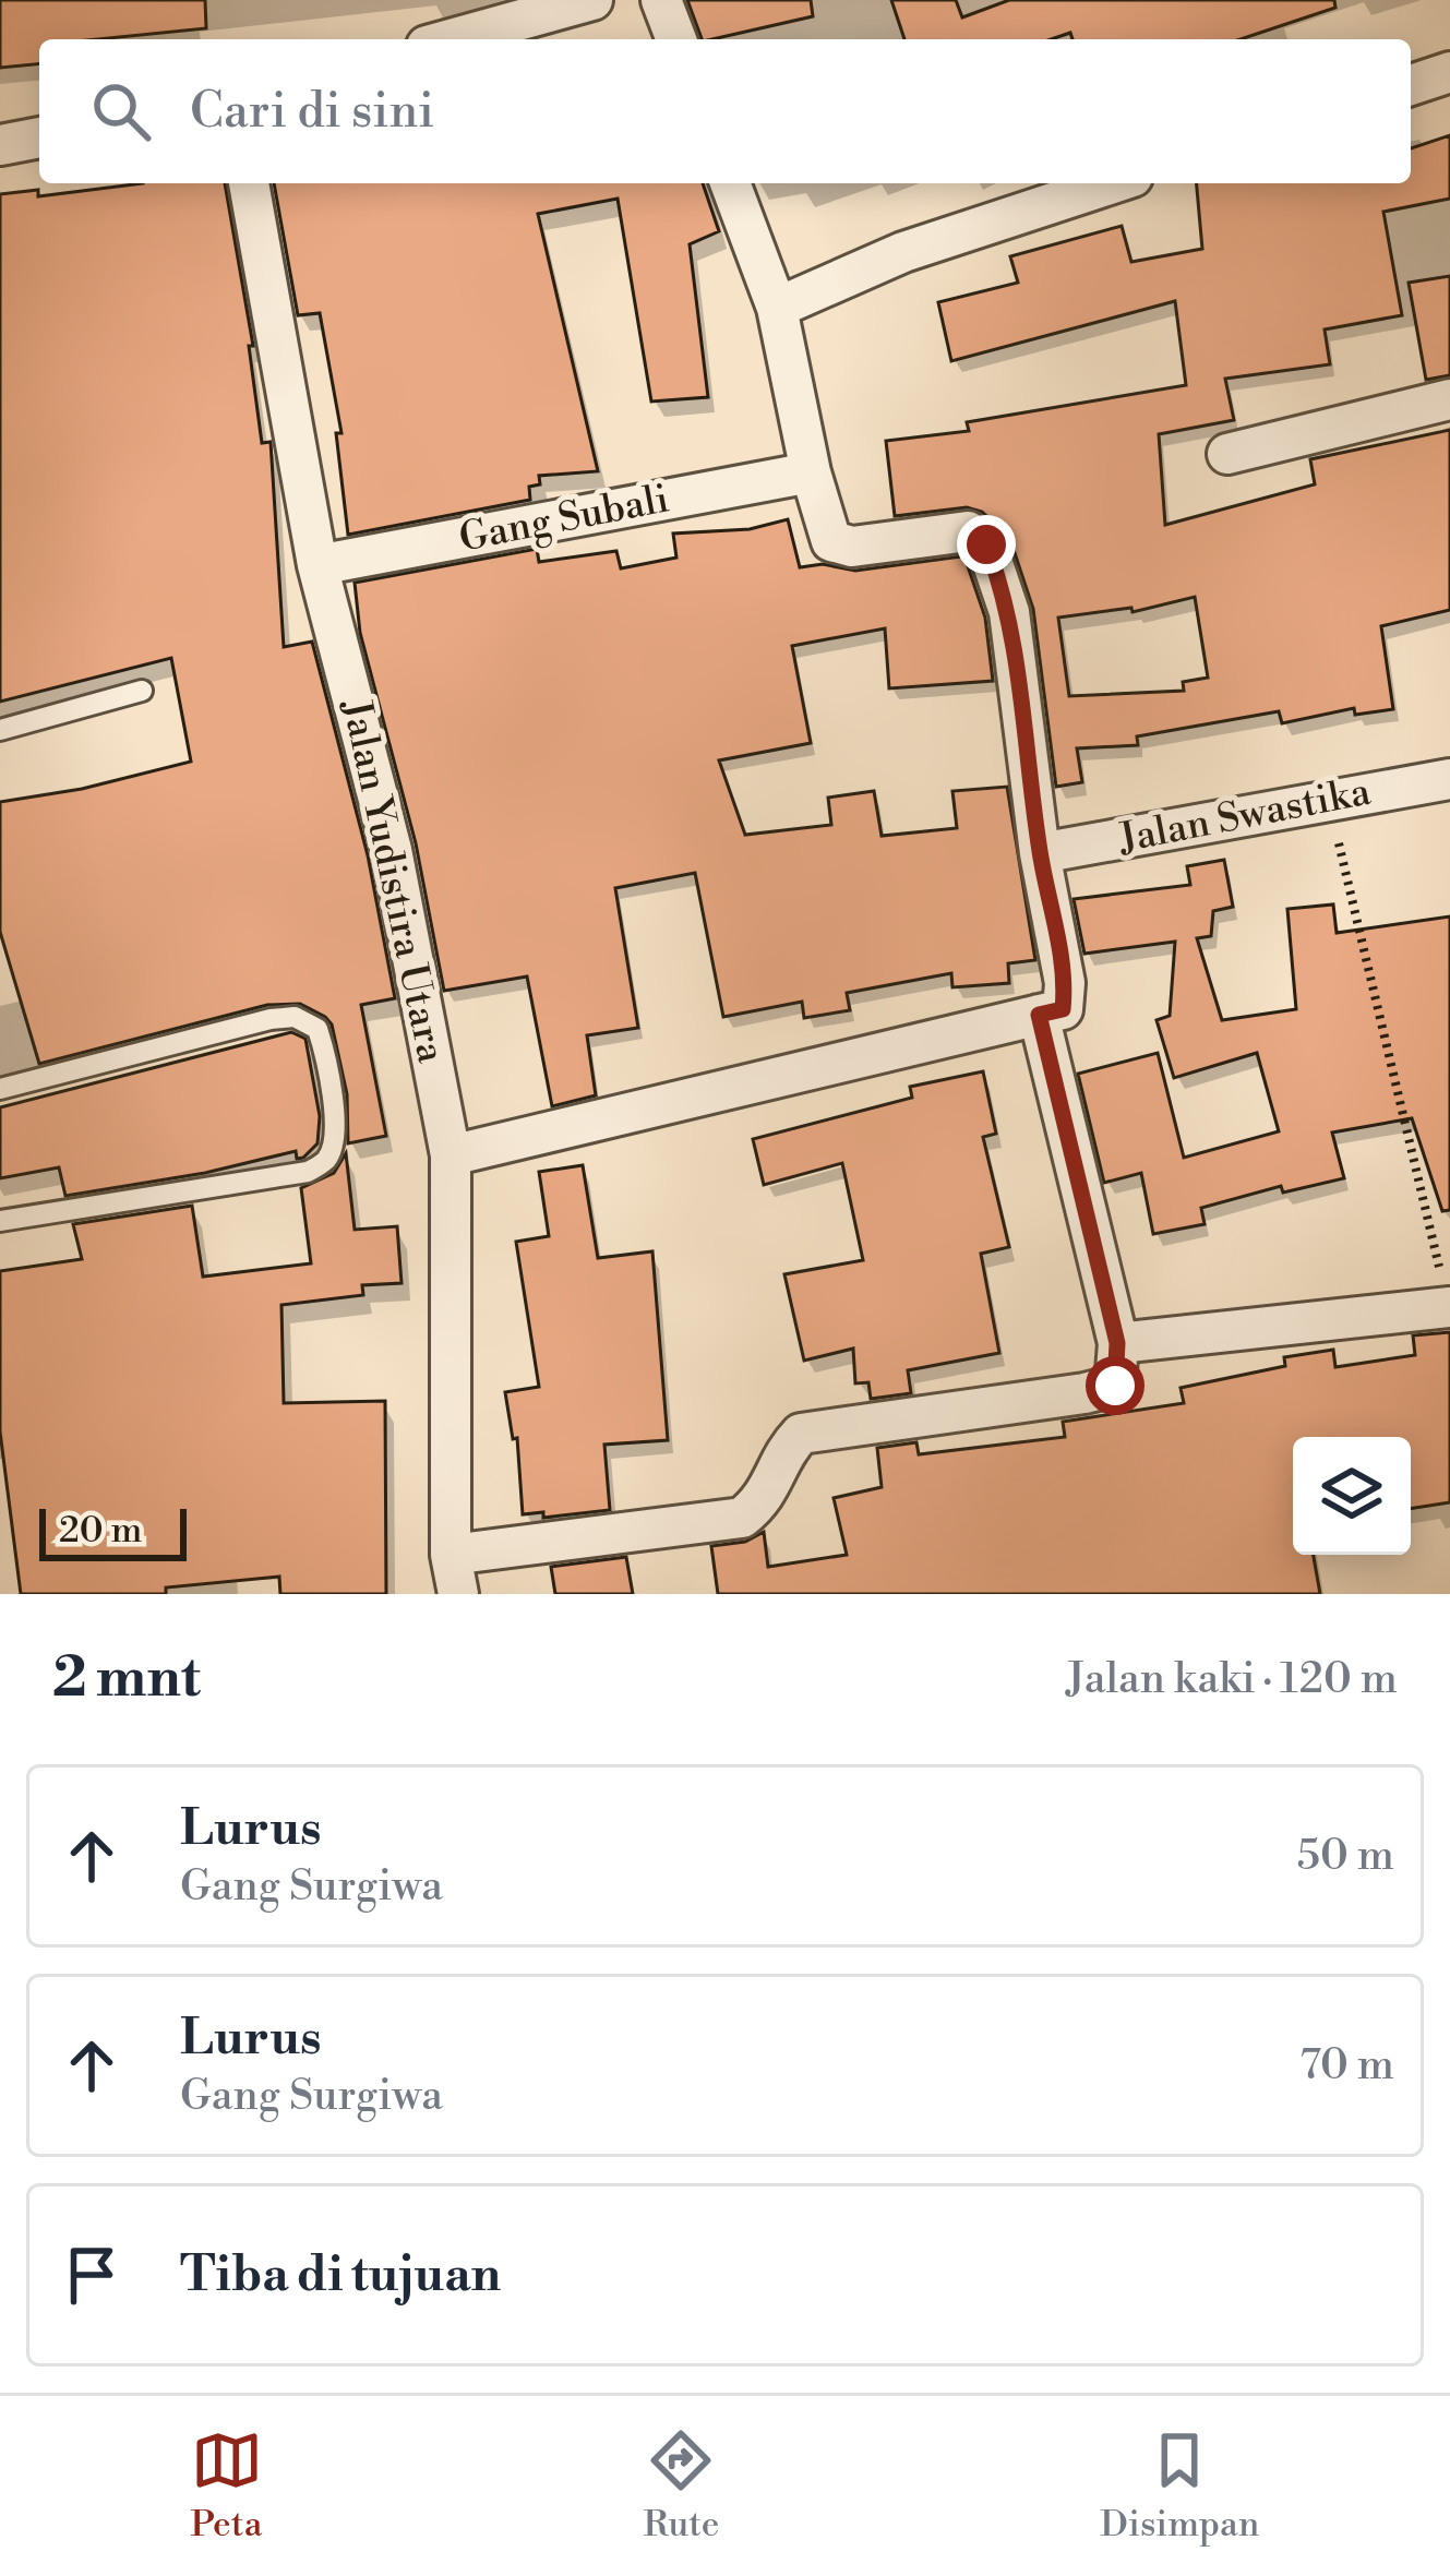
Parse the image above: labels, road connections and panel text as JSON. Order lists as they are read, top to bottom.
{
  "streets": {
    "street": ["Gang Subali", "Jalan Swastika", "Jalan Yudistira Utara"]
  },
  "crossings": [
    ["Gang Subali", "Jalan Yudistira Utara"]
  ],
  "scale_bar": "20 m",
  "page": {
    "search": "Cari di sini",
    "scale": "20 m",
    "heading": ["2 mnt", "Jalan kaki · 120 m"],
    "list": [
      ["Lurus", "Gang Surgiwa", "50 m"],
      ["Lurus", "Gang Surgiwa", "70 m"],
      "Tiba di tujuan"
    ],
    "nav": ["Peta", "Rute", "Disimpan"]
  }
}
